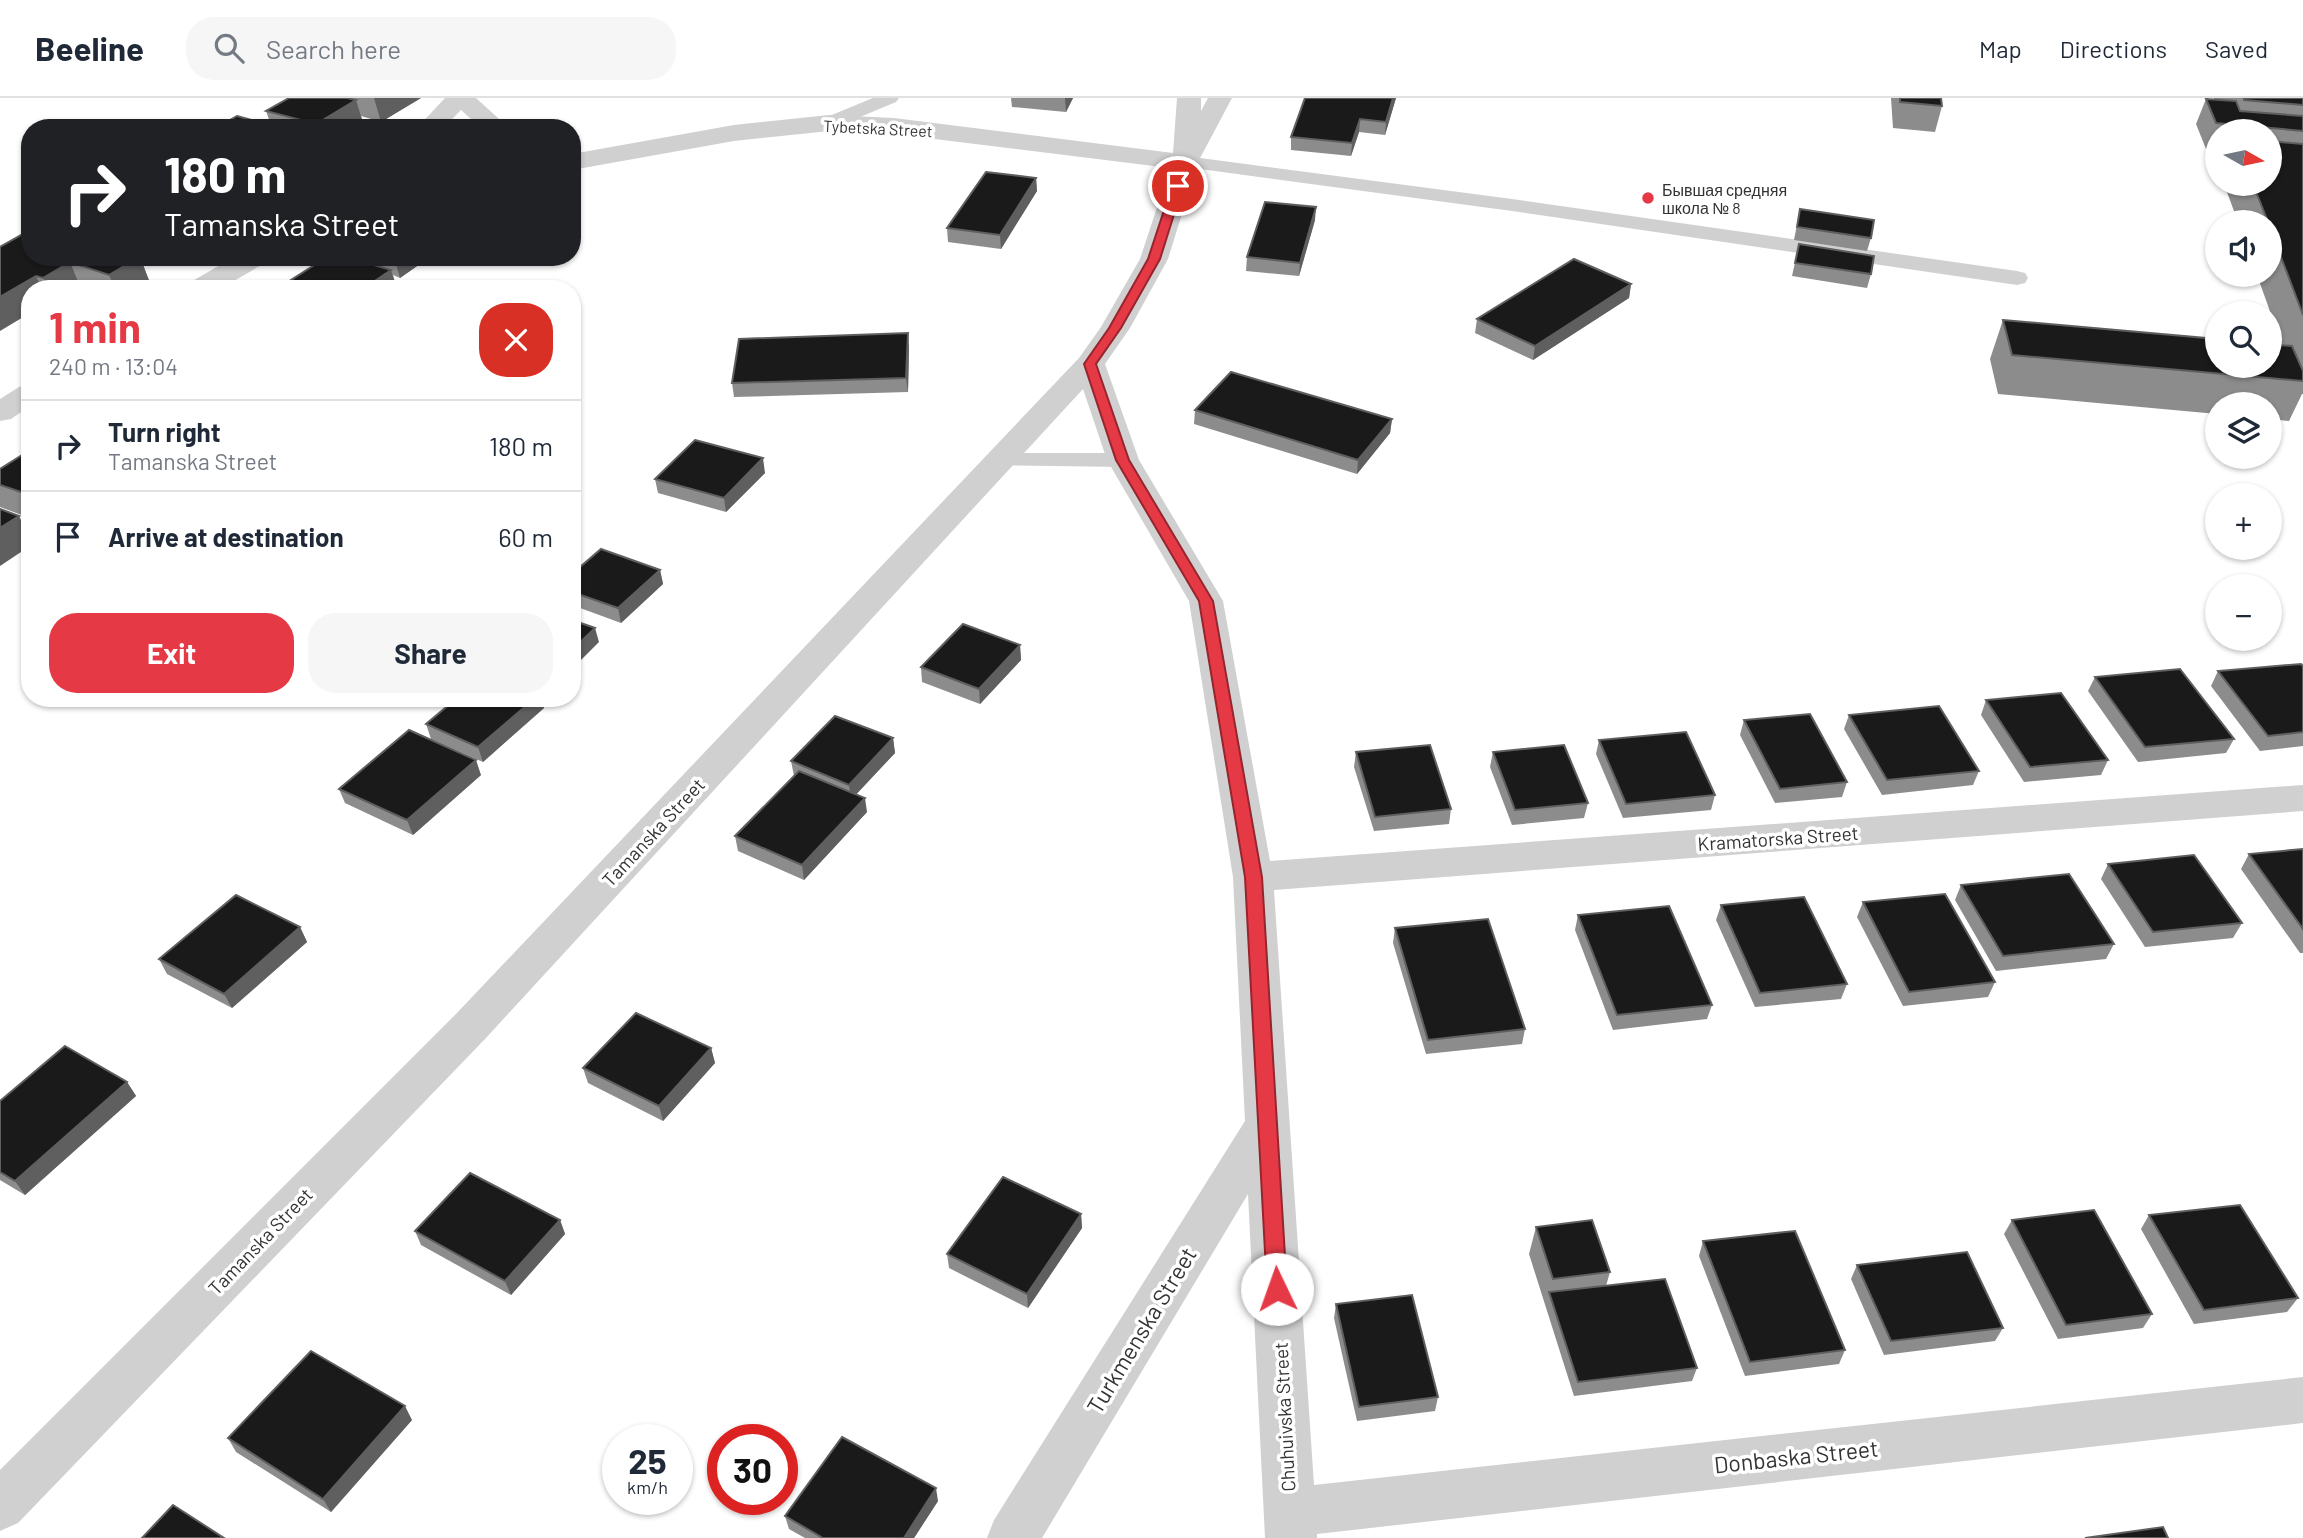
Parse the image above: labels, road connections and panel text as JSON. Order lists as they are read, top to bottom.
{
  "streets": {
    "street": [
      "Tybetska Street",
      "Tamanska Street",
      "Kramatorska Street",
      "Turkmenska Street",
      "Chuhuivska Street",
      "Donbaska Street"
    ]
  },
  "crossings": [
    ["Tybetska Street", "Tamanska Street"],
    ["Tamanska Street", "Chuhuivska Street"],
    ["Kramatorska Street", "Chuhuivska Street"],
    ["Turkmenska Street", "Chuhuivska Street"],
    ["Chuhuivska Street", "Donbaska Street"]
  ],
  "places": ["Бывшая средняя школа № 8"],
  "north": "right",
  "page": {
    "header": "Beeline",
    "search": "Search here",
    "nav": ["Map", "Directions", "Saved"],
    "map_buttons": ["+", "−"],
    "turn": ["180 m", "Tamanska Street"],
    "heading": ["1 min", "240 m · 13:04"],
    "list": [
      {
        "name": "Turn right",
        "note": "Tamanska Street",
        "value": "180 m"
      },
      {
        "name": "Arrive at destination",
        "value": "60 m"
      }
    ],
    "buttons": ["Exit", "Share"],
    "speed": "25 km/h",
    "limit": "30"
  }
}
